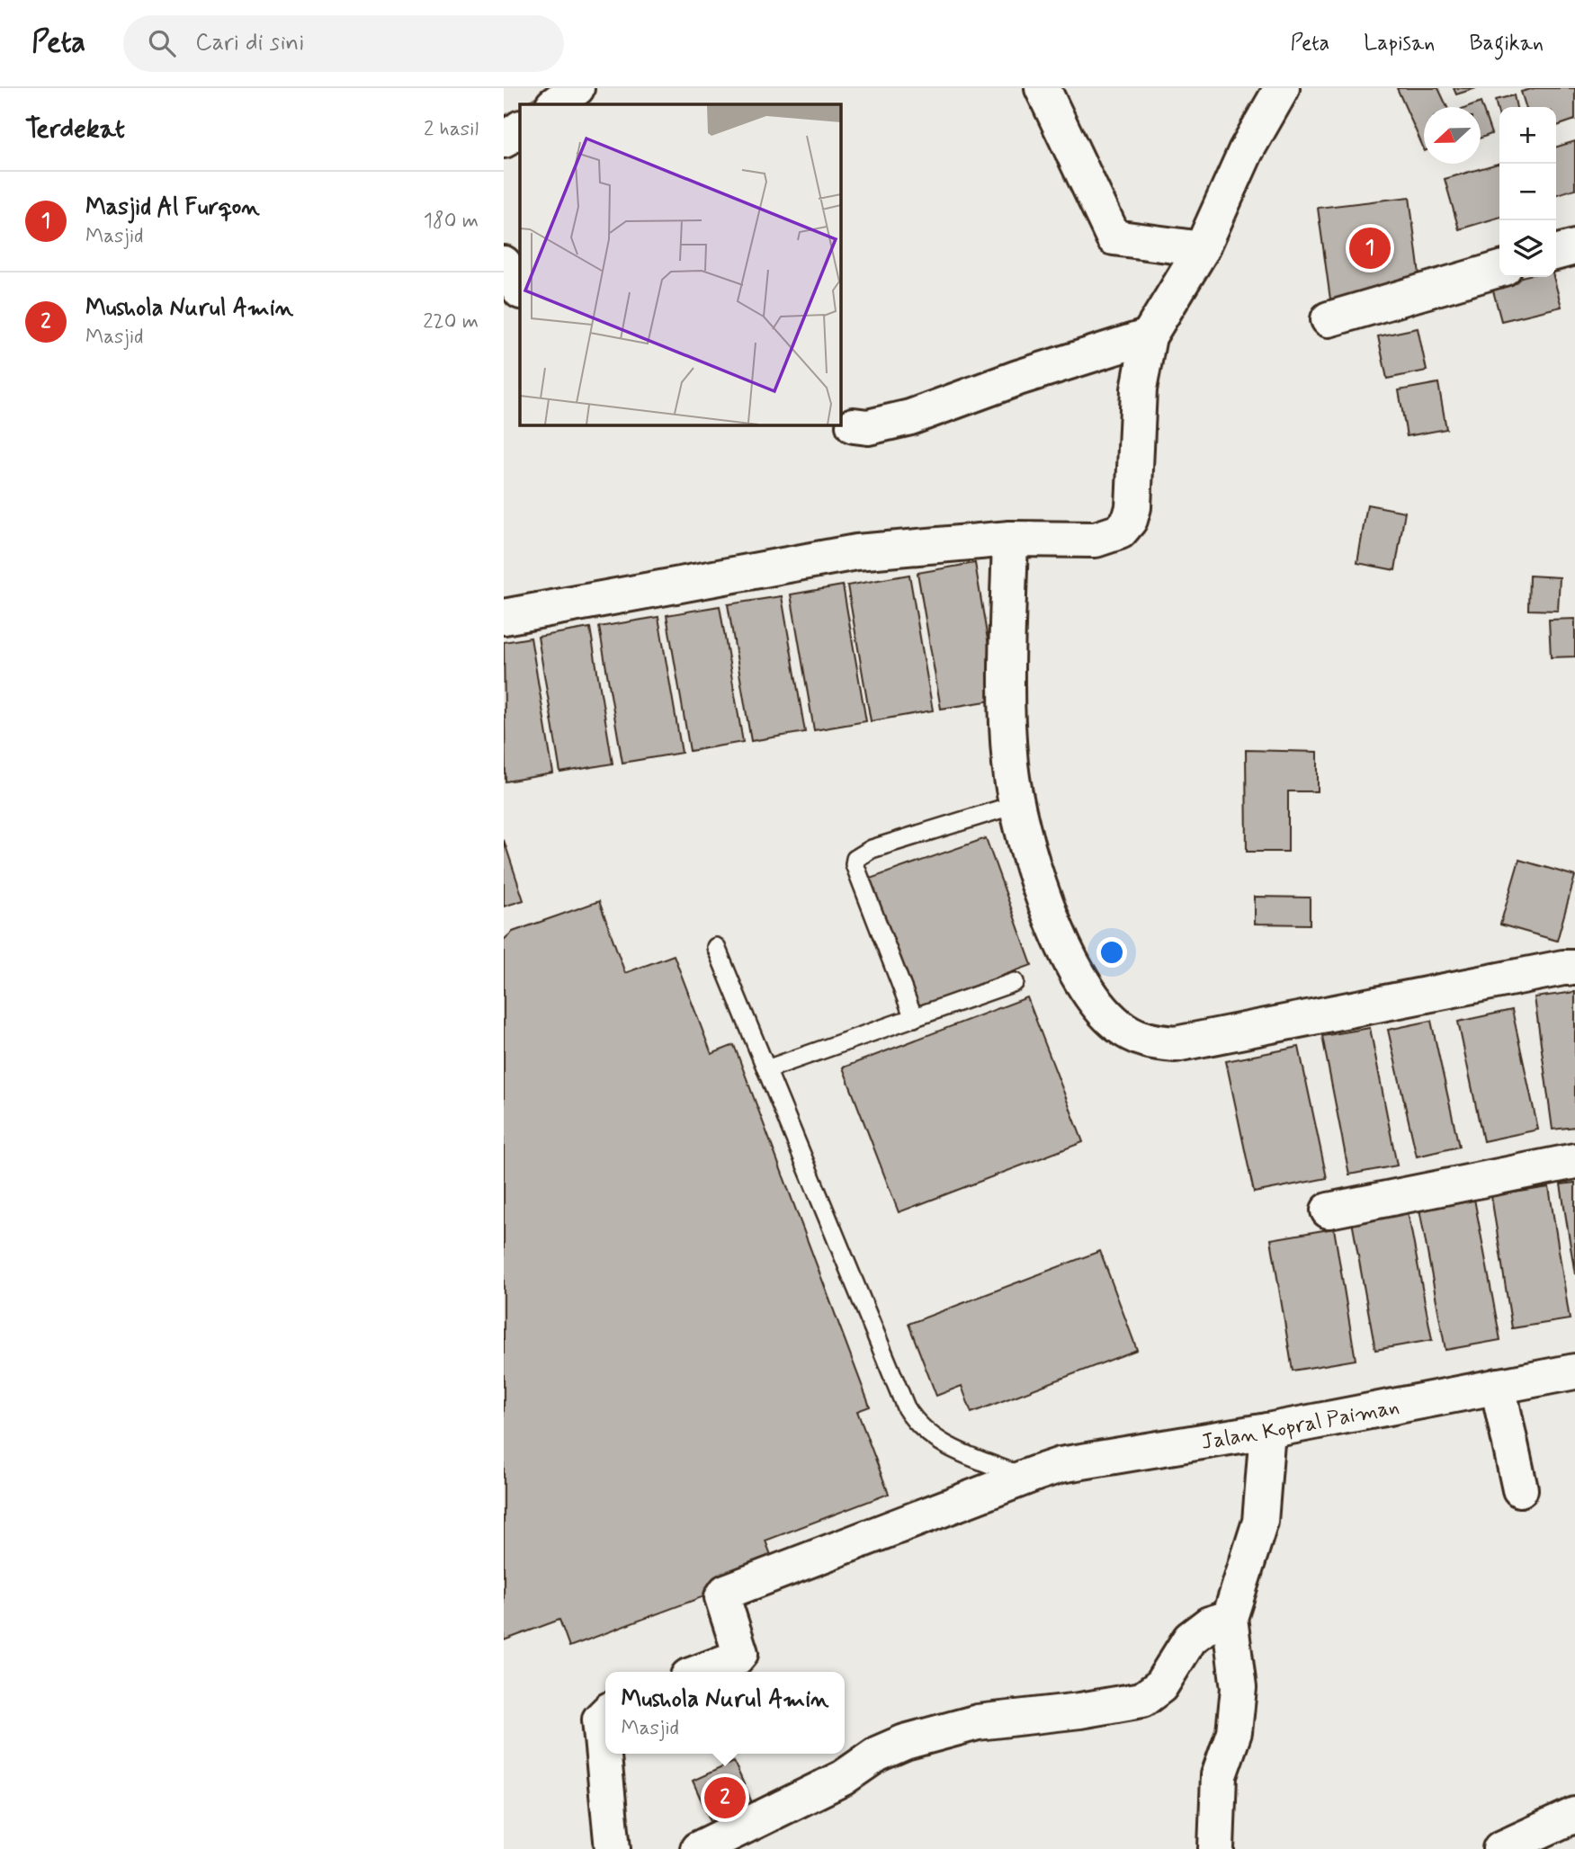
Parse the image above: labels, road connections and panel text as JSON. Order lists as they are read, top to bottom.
{
  "streets": {
    "street": ["Jalan Kopral Paiman"]
  },
  "north": "left",
  "page": {
    "header": "Peta",
    "search": "Cari di sini",
    "nav": ["Peta", "Lapisan", "Bagikan"],
    "heading": ["Terdekat", "2 hasil"],
    "map_buttons": ["+", "−"],
    "list": [
      {
        "mark": "1",
        "name": "Masjid Al Furqon",
        "note": "Masjid",
        "value": "180 m"
      },
      {
        "mark": "2",
        "name": "Mushola Nurul Amin",
        "note": "Masjid",
        "value": "220 m"
      }
    ],
    "pins": ["1", "2"],
    "popup": ["Mushola Nurul Amin", "Masjid"]
  }
}
